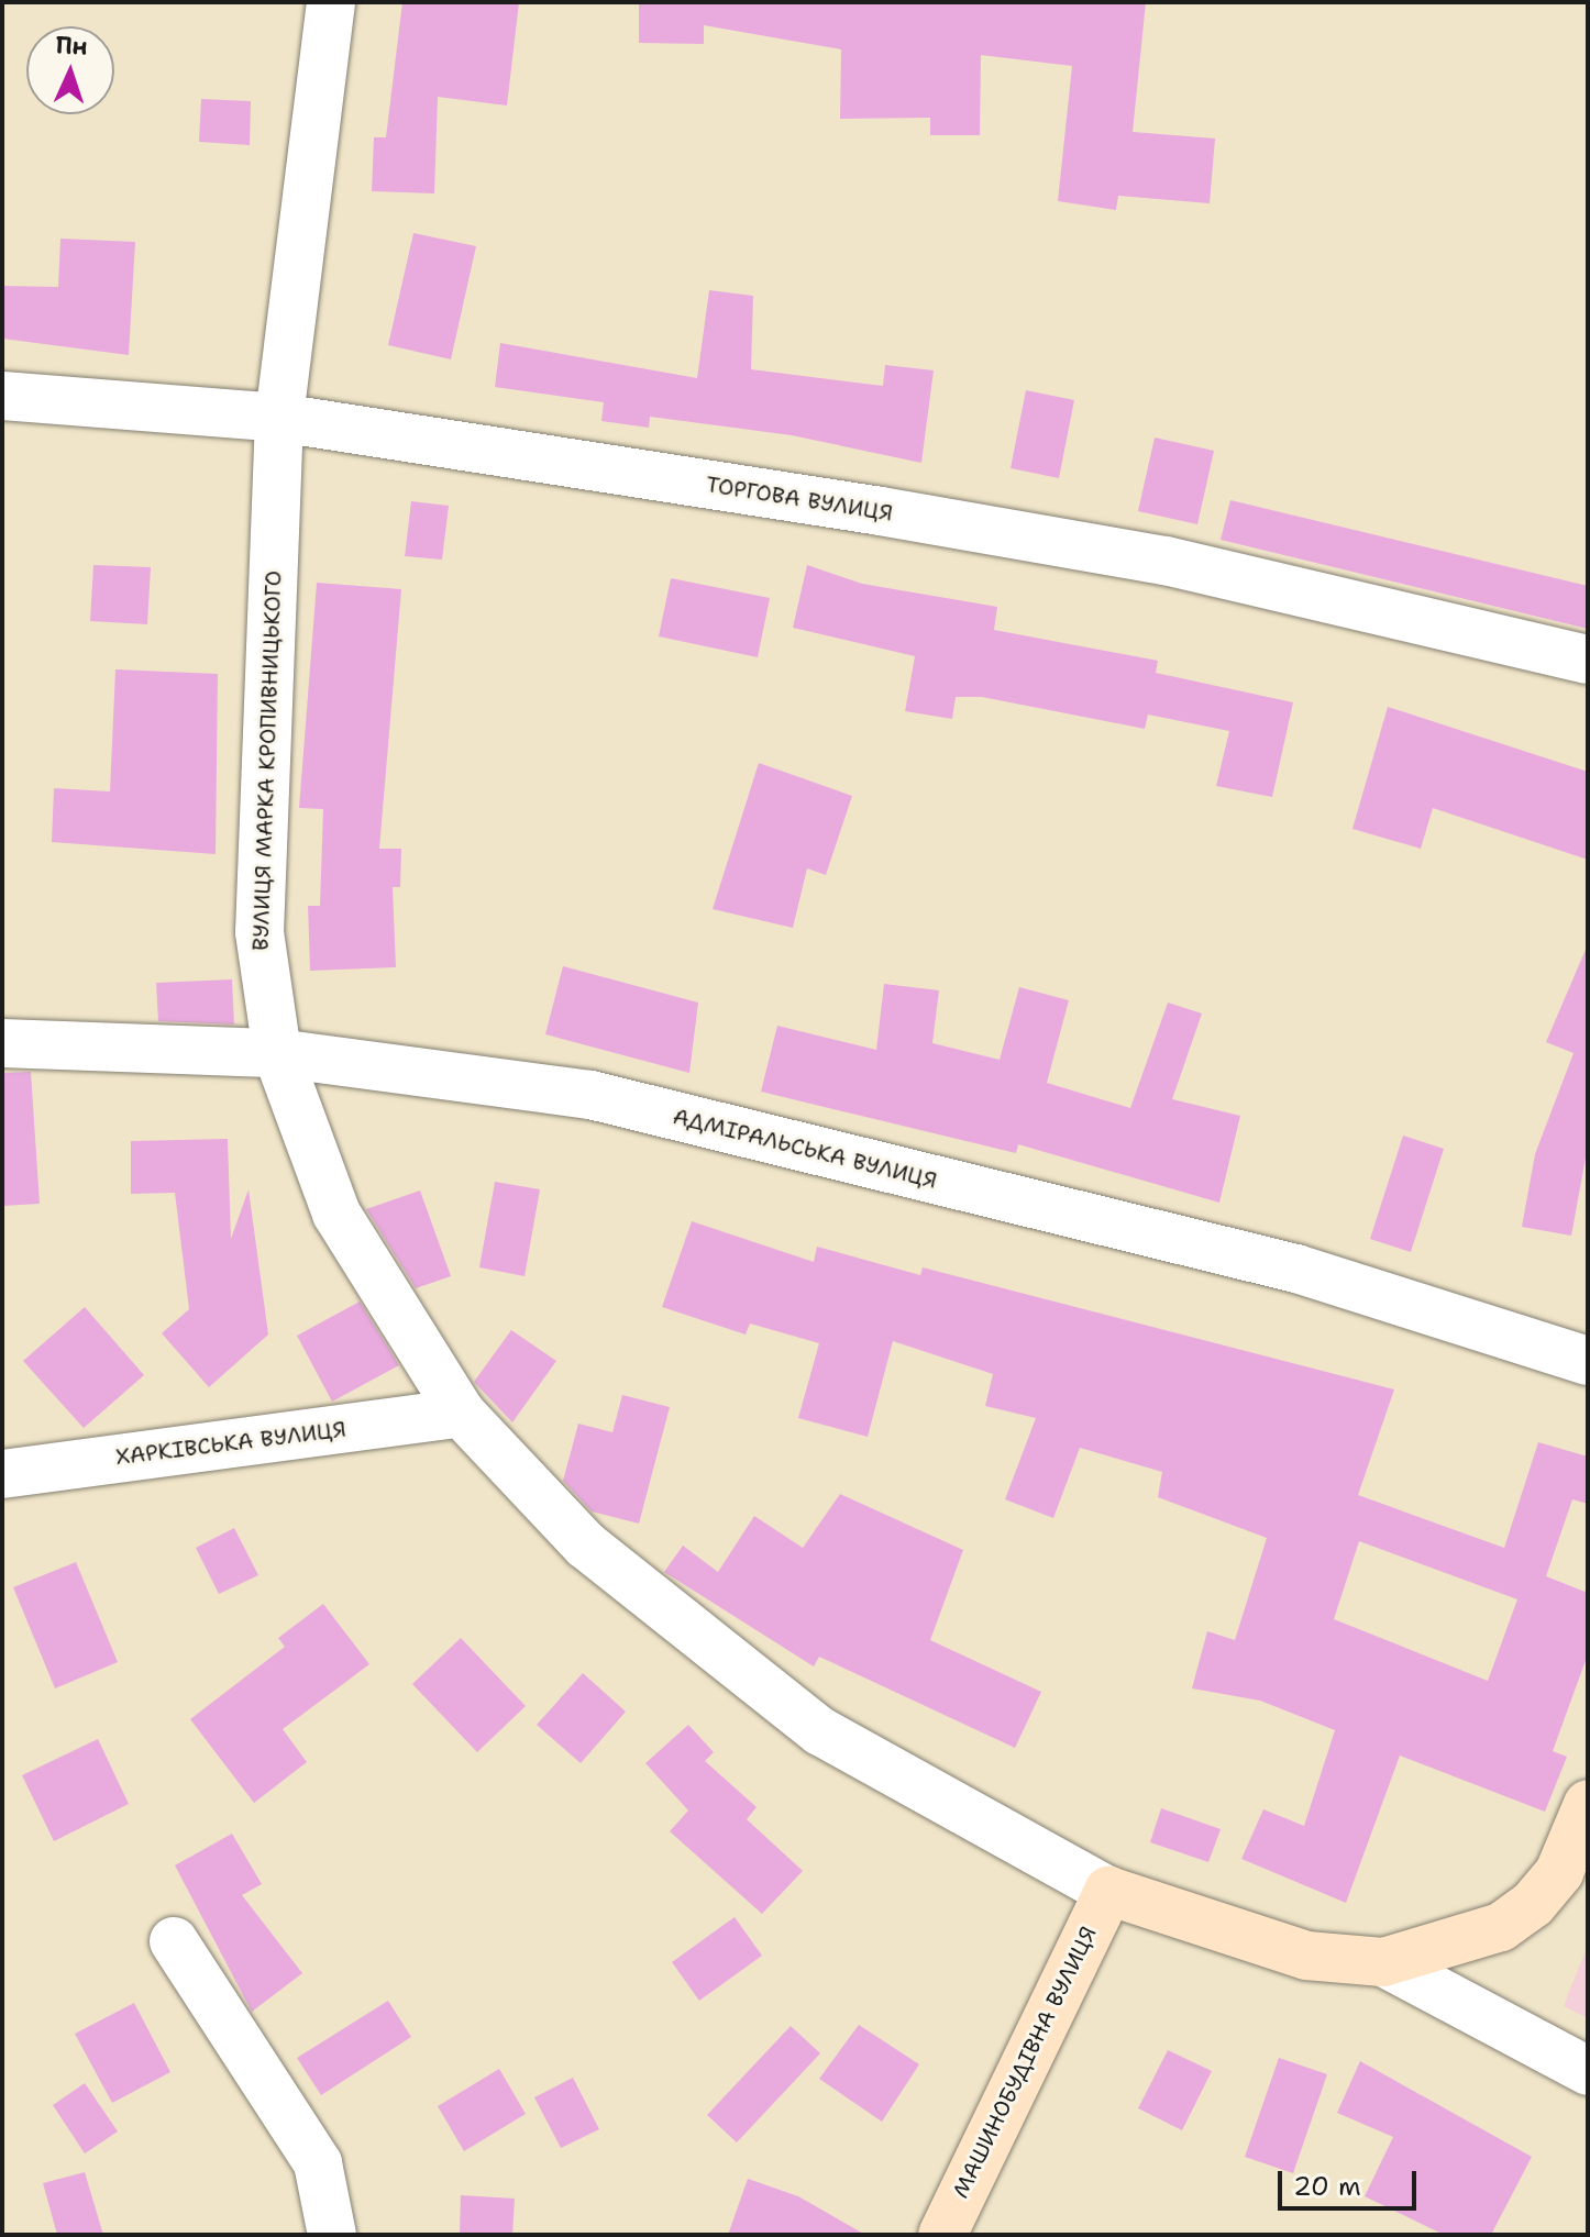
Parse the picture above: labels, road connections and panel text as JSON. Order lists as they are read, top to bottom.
{
  "streets": {
    "street": [
      "ТОРГОВА ВУЛИЦЯ",
      "ВУЛИЦЯ МАРКА КРОПИВНИЦЬКОГО",
      "АДМІРАЛЬСЬКА ВУЛИЦЯ",
      "ХАРКІВСЬКА ВУЛИЦЯ",
      "МАШИНОБУДІВНА ВУЛИЦЯ"
    ]
  },
  "crossings": [
    ["ТОРГОВА ВУЛИЦЯ", "ВУЛИЦЯ МАРКА КРОПИВНИЦЬКОГО"],
    ["ВУЛИЦЯ МАРКА КРОПИВНИЦЬКОГО", "АДМІРАЛЬСЬКА ВУЛИЦЯ"],
    ["ВУЛИЦЯ МАРКА КРОПИВНИЦЬКОГО", "ХАРКІВСЬКА ВУЛИЦЯ"],
    ["ВУЛИЦЯ МАРКА КРОПИВНИЦЬКОГО", "МАШИНОБУДІВНА ВУЛИЦЯ"]
  ],
  "scale_bar": "20 m",
  "north": "top"
}
